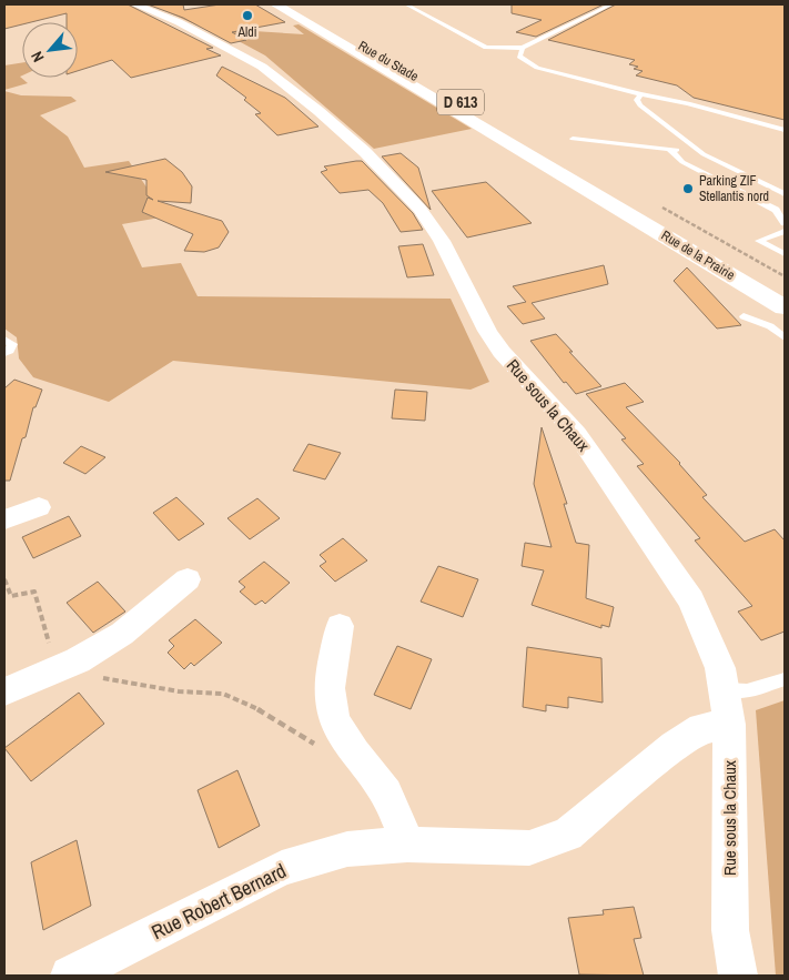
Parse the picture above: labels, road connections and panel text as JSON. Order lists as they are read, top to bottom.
{
  "streets": {
    "main road": ["Rue du Stade", "D 613", "Rue de la Prairie"],
    "street": ["Rue sous la Chaux", "Rue Robert Bernard"]
  },
  "crossings": [
    ["Rue du Stade", "Rue de la Prairie"],
    ["Rue sous la Chaux", "Rue Robert Bernard"]
  ],
  "places": ["Aldi", "Parking ZIF Stellantis nord"],
  "north": "bottom left"
}
